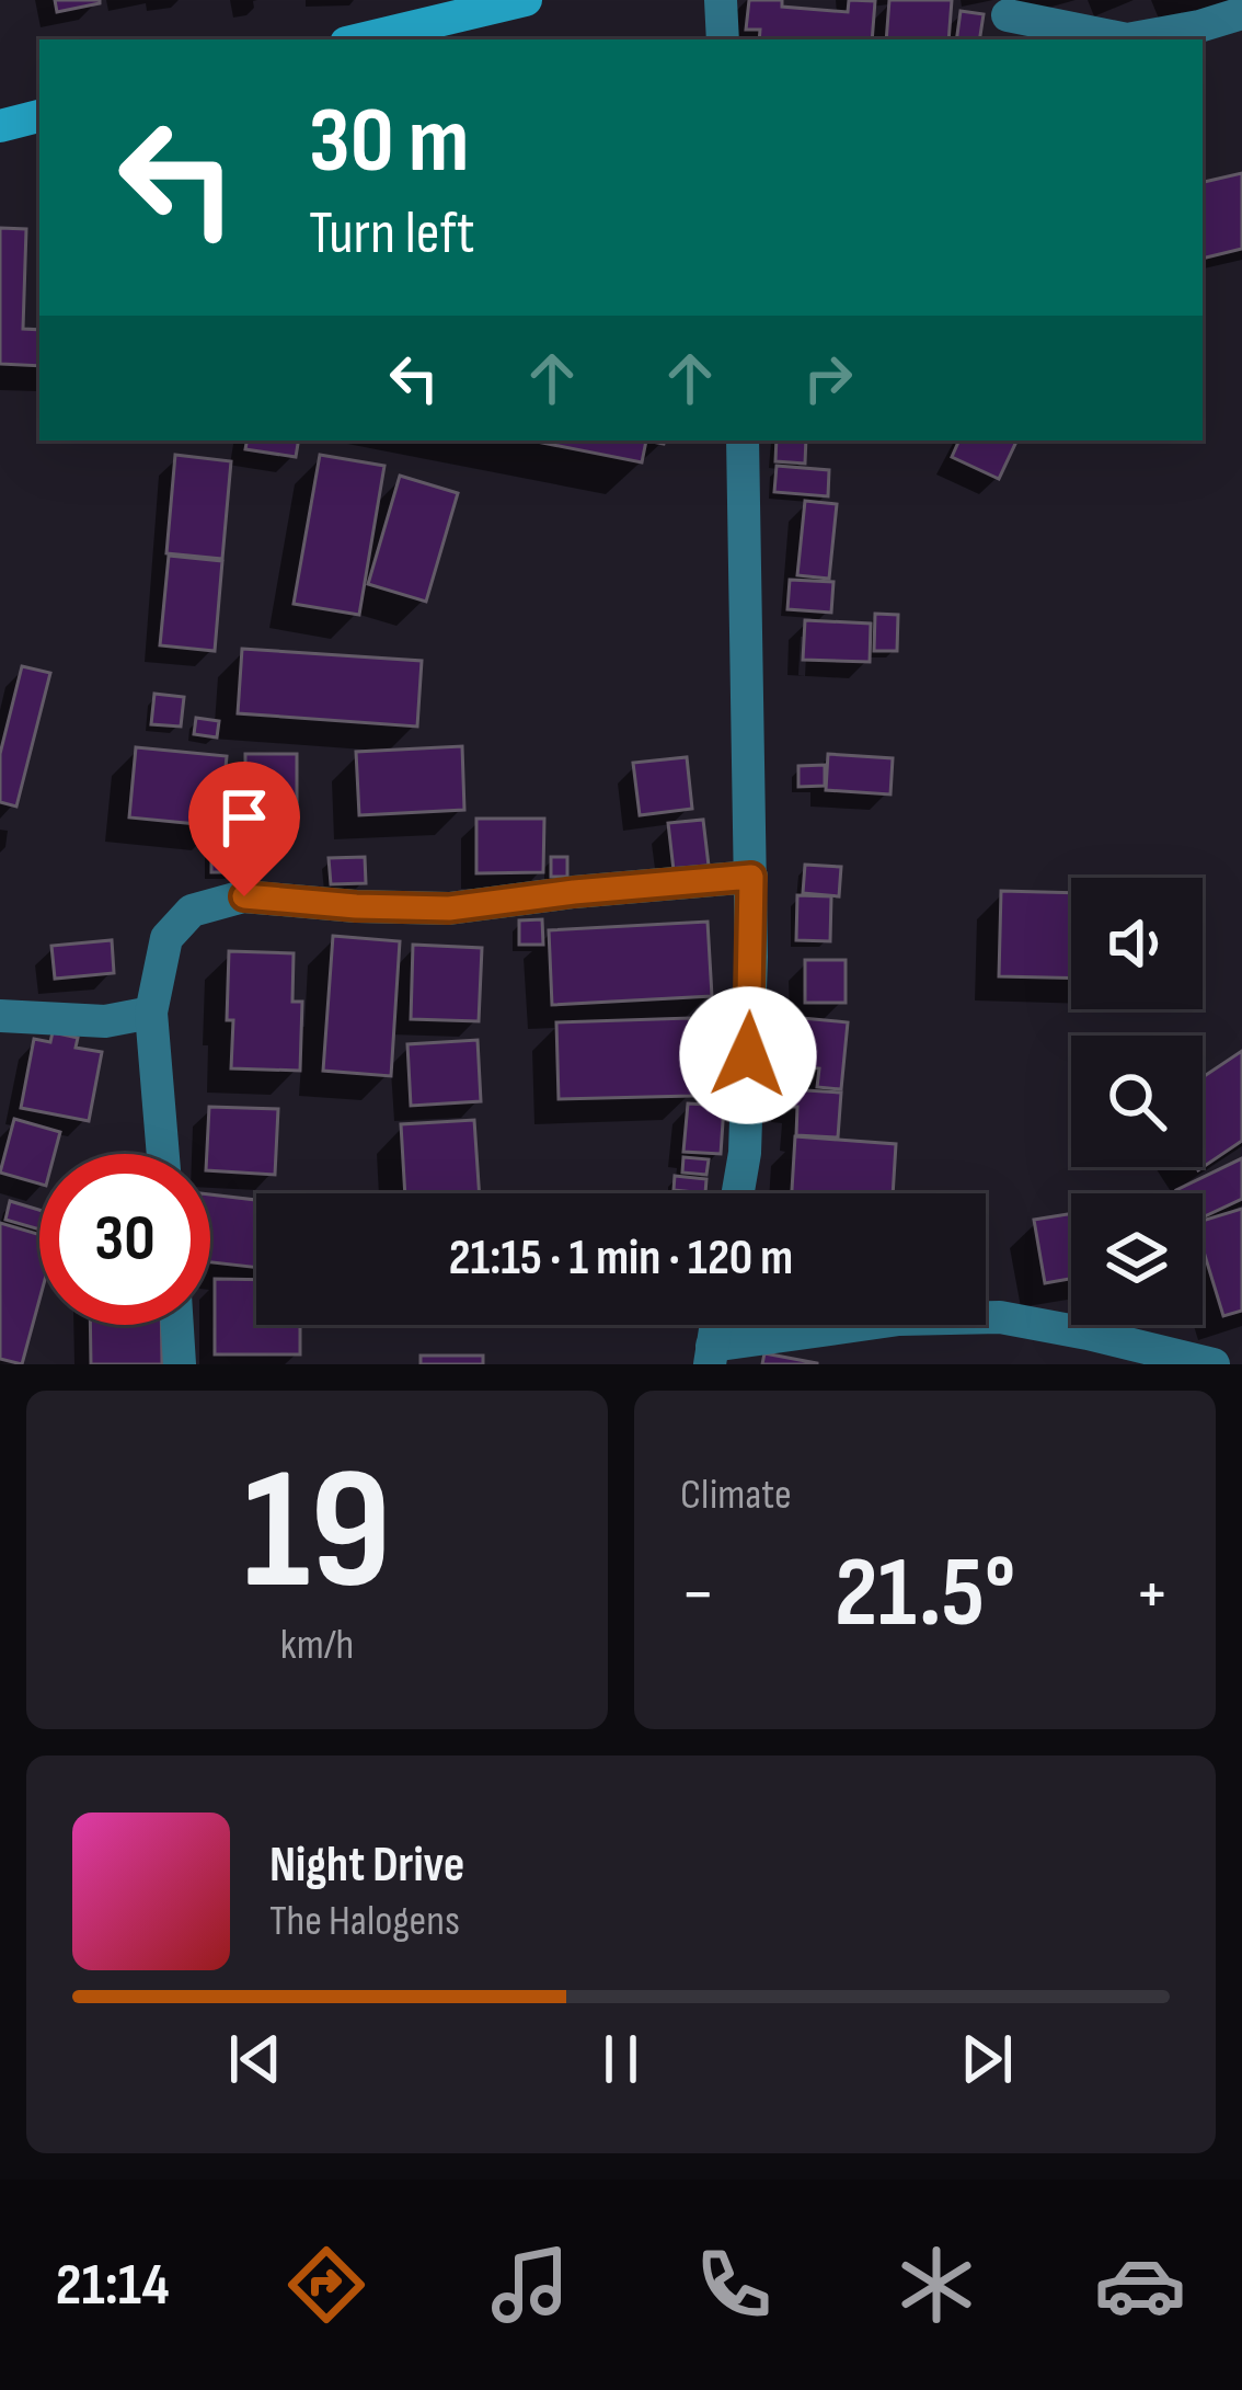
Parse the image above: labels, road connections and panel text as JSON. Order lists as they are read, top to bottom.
{
  "page": {
    "turn": ["30 m", "Turn left"],
    "limit": "30",
    "trip": "21:15 · 1 min · 120 m",
    "tile": [
      ["19", "km/h"],
      "Climate"
    ],
    "heat": ["−", "21.5°", "+"],
    "song": ["Night Drive", "The Halogens"],
    "tabs": "21:14"
  }
}
